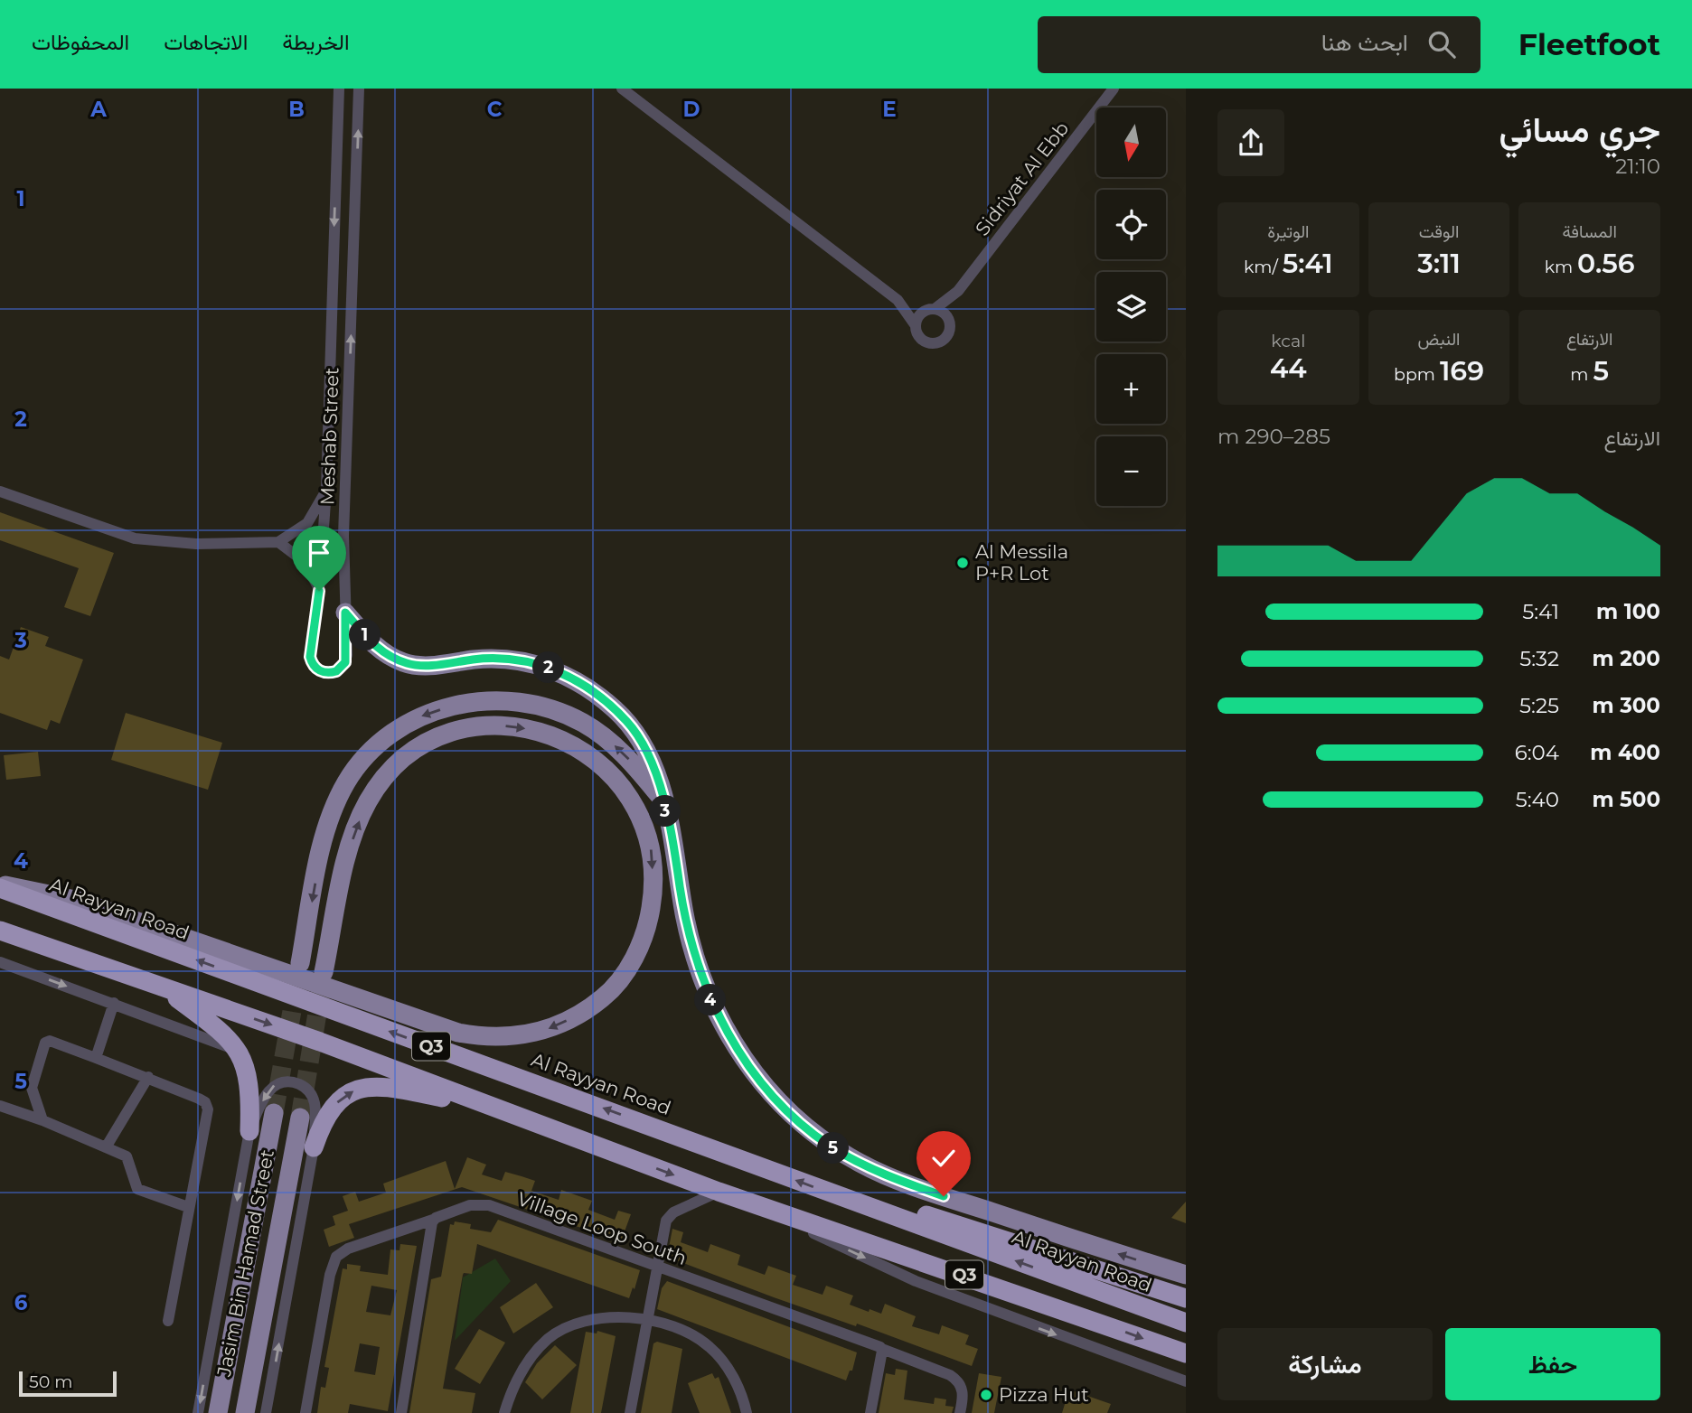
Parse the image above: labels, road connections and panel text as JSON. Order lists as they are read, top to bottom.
{
  "streets": {
    "highway": ["Al Rayyan Road", "Q3"],
    "main road": ["Jasim Bin Hamad Street"],
    "street": ["Sidriyat Al Ebb", "Meshab Street", "Village Loop South"]
  },
  "places": ["Al Messila P+R Lot", "Pizza Hut"],
  "scale_bar": "50 m",
  "north": "bottom",
  "page": {
    "header": "Fleetfoot",
    "search": "ابحث هنا",
    "nav": ["الخريطة", "الاتجاهات", "المحفوظات"],
    "heading": ["جري مسائي", "21:10"],
    "map_buttons": ["+", "−"],
    "stats": [
      ["المسافة", "0.56 km"],
      ["الوقت", "3:11"],
      ["الوتيرة", "5:41 /km"],
      ["الارتفاع", "5 m"],
      ["النبض", "169 bpm"],
      ["kcal", "44"]
    ],
    "chart": ["الارتفاع", "285–290 m"],
    "list": [
      {
        "name": "100 m",
        "note": "5:41"
      },
      {
        "name": "200 m",
        "note": "5:32"
      },
      {
        "name": "300 m",
        "note": "5:25"
      },
      {
        "name": "400 m",
        "note": "6:04"
      },
      {
        "name": "500 m",
        "note": "5:40"
      }
    ],
    "pins": [
      "1",
      "2",
      "3",
      "4",
      "5"
    ],
    "buttons": ["حفظ", "مشاركة"],
    "scale": "50 m"
  },
  "grid": {
    "columns": [
      "A",
      "B",
      "C",
      "D",
      "E"
    ],
    "rows": [
      "1",
      "2",
      "3",
      "4",
      "5",
      "6"
    ]
  }
}
